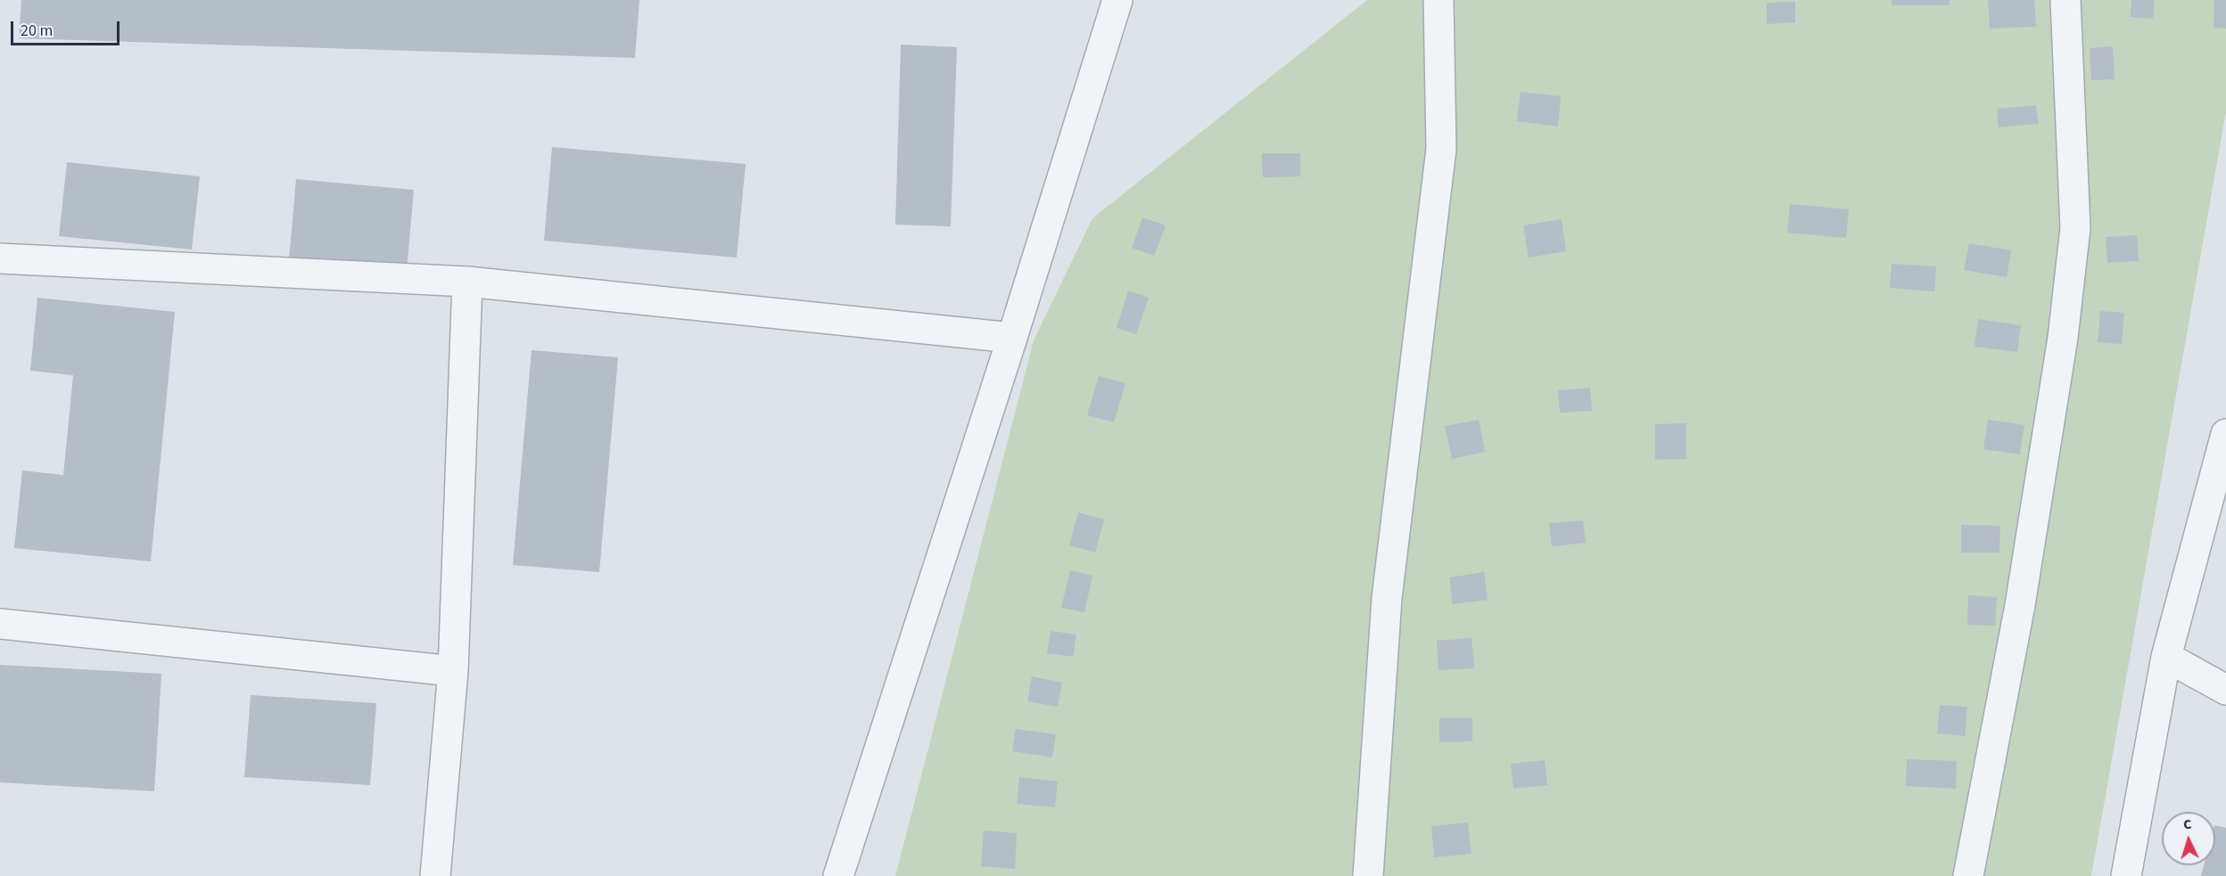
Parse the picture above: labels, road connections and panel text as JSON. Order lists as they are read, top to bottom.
{
  "scale_bar": "20 m",
  "north": "top"
}
